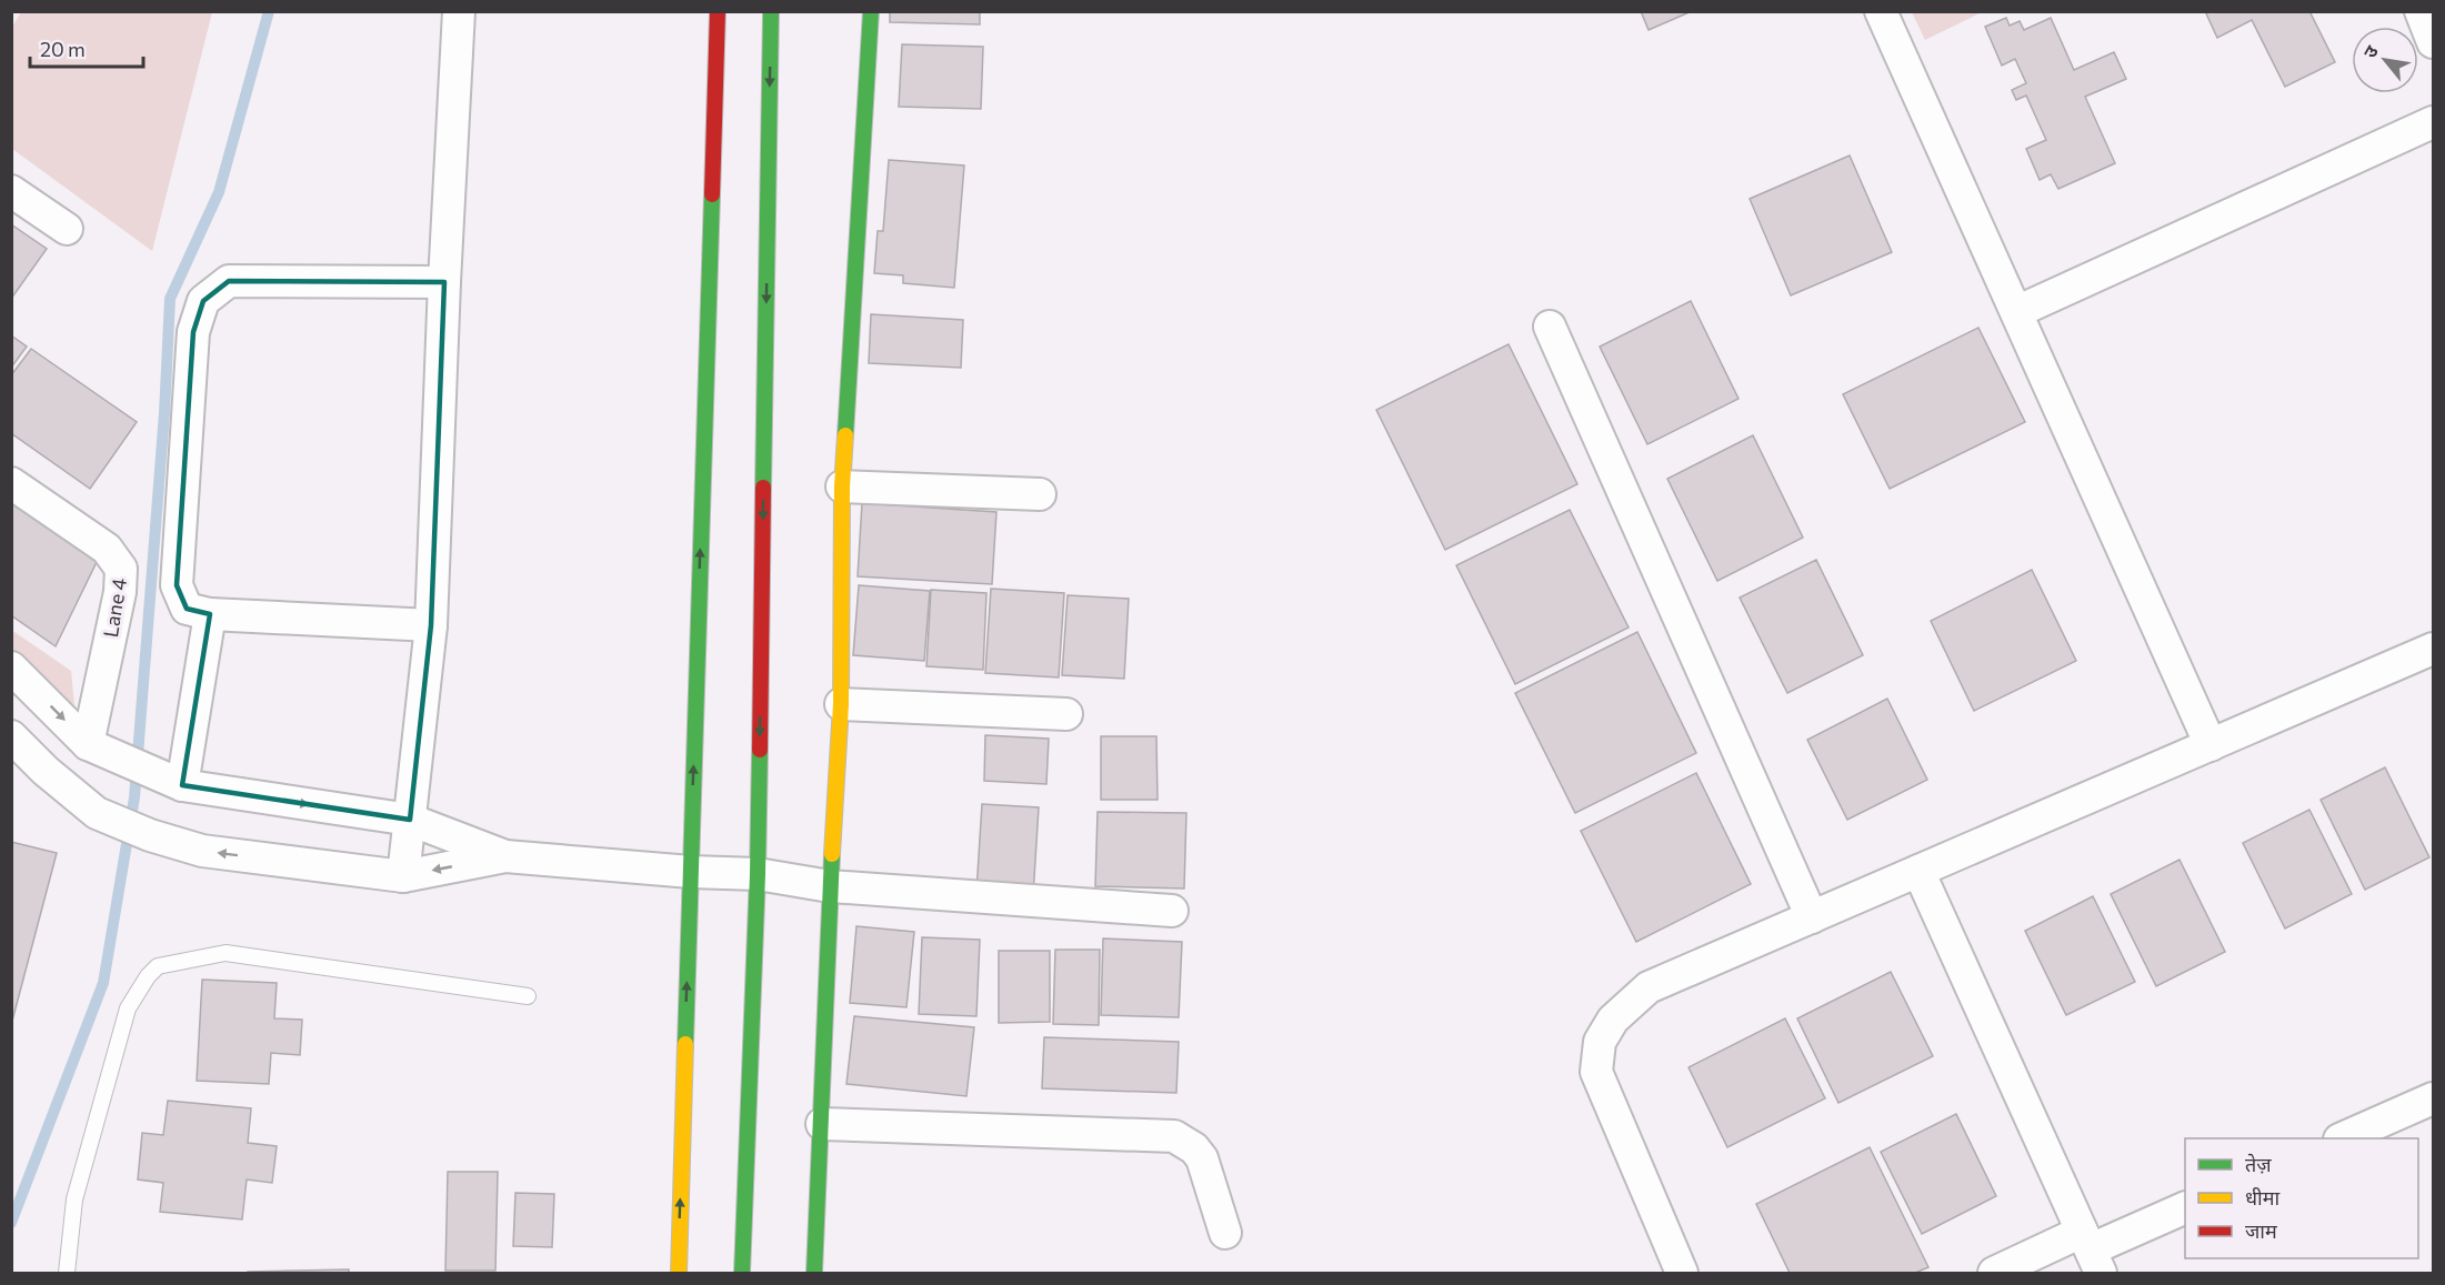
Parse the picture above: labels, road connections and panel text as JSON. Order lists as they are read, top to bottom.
{
  "streets": {
    "street": ["Lane 4"]
  },
  "legend": ["तेज़", "धीमा", "जाम"],
  "scale_bar": "20 m",
  "north": "top left"
}
